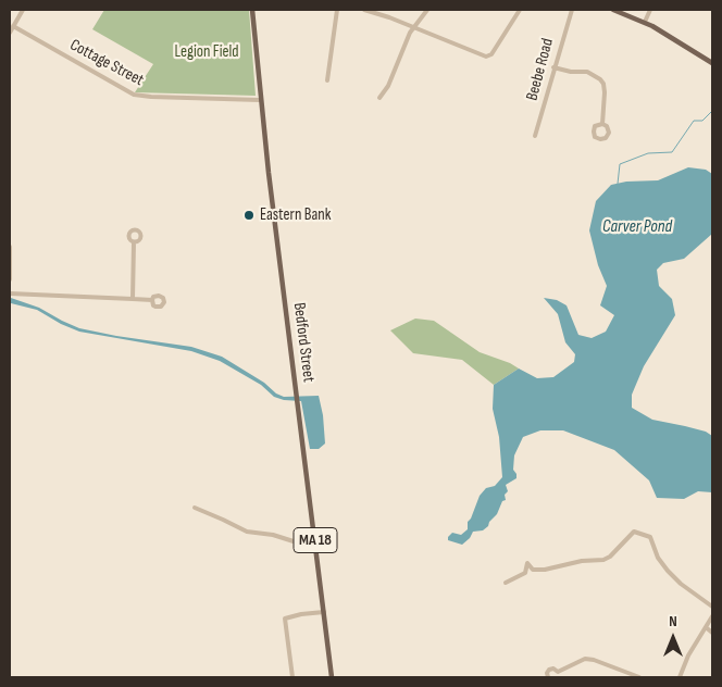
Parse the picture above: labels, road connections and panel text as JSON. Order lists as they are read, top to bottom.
{
  "streets": {
    "main road": ["Bedford Street", "MA 18"],
    "street": ["Cottage Street", "Beebe Road"]
  },
  "crossings": [
    ["Cottage Street", "Bedford Street"]
  ],
  "water": ["Carver Pond"],
  "parks": ["Legion Field"],
  "places": ["Eastern Bank"],
  "north": "top"
}
